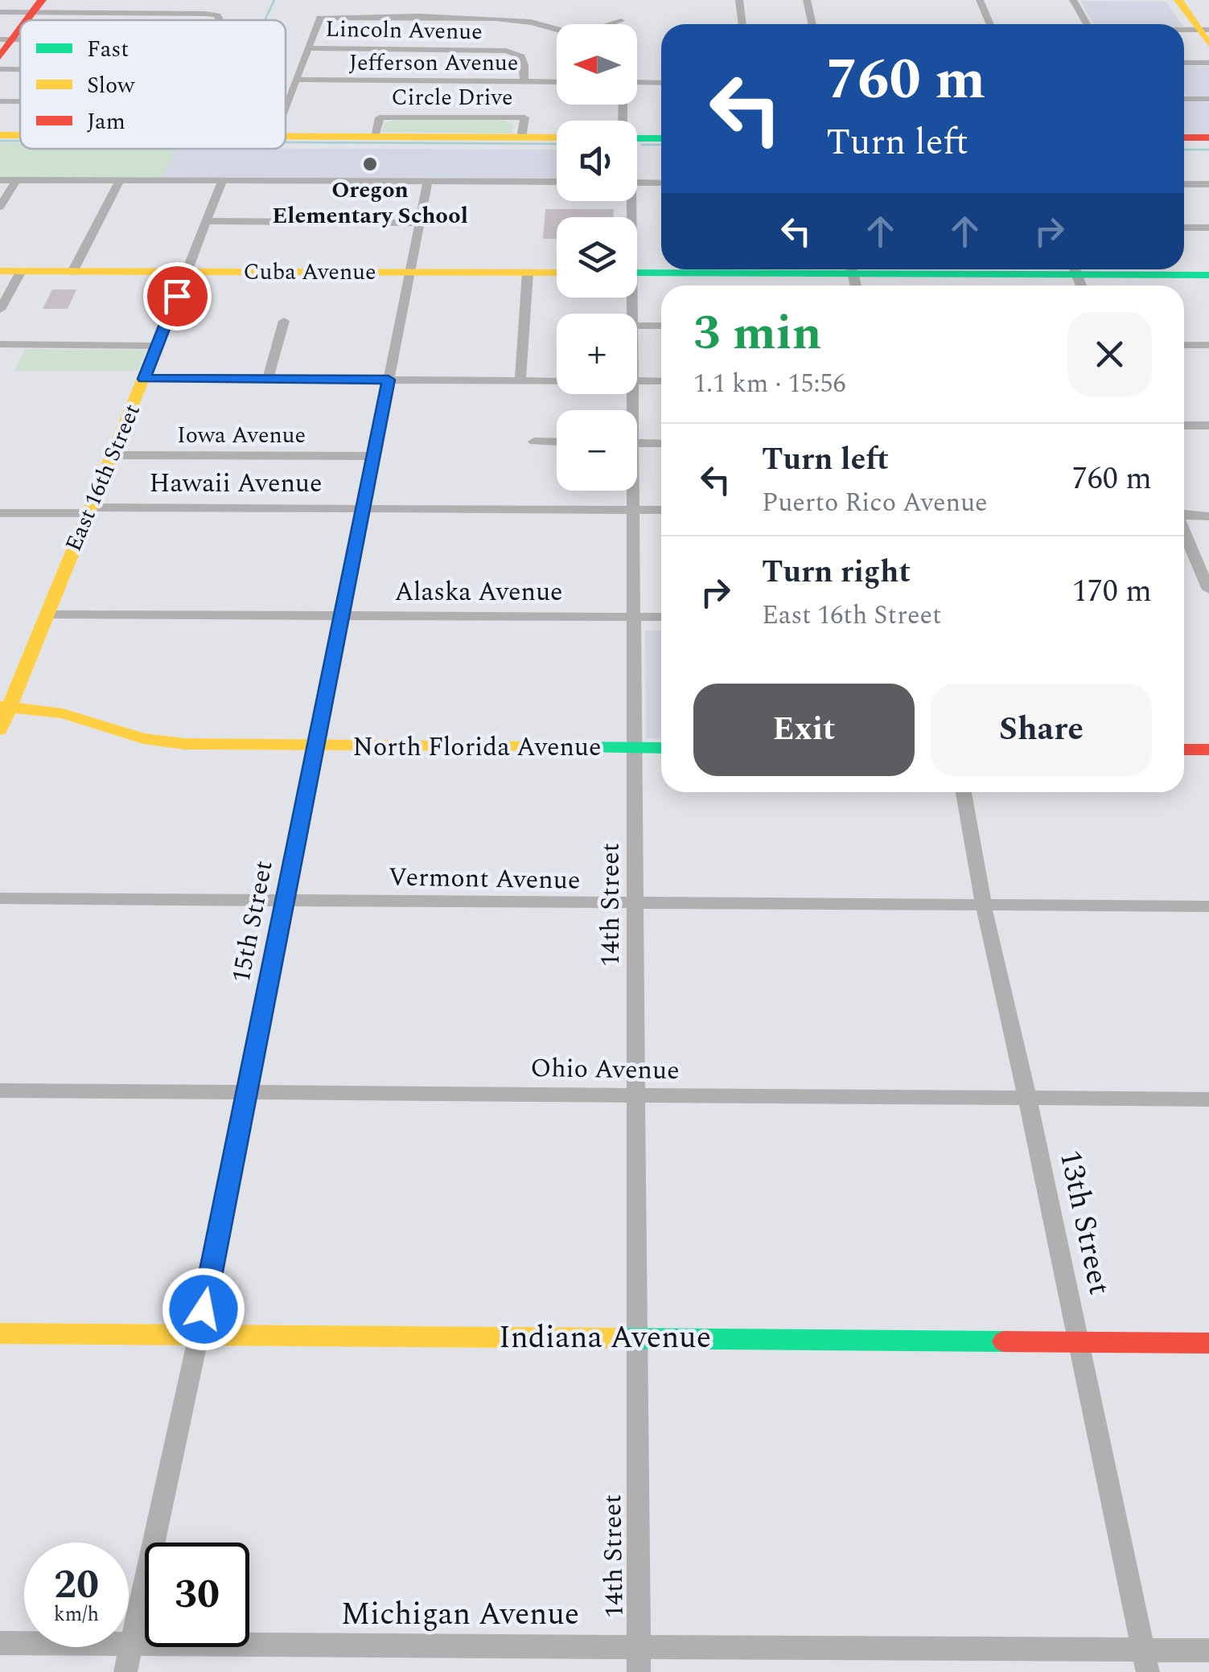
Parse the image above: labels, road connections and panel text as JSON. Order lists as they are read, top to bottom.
{
  "streets": {
    "street": [
      "Lincoln Avenue",
      "Jefferson Avenue",
      "Cuba Avenue",
      "Iowa Avenue",
      "East 16th Street",
      "Hawaii Avenue",
      "Alaska Avenue",
      "North Florida Avenue",
      "Vermont Avenue",
      "14th Street",
      "15th Street",
      "Ohio Avenue",
      "13th Street",
      "Indiana Avenue",
      "Michigan Avenue"
    ]
  },
  "crossings": [
    ["Lincoln Avenue", "Jefferson Avenue"],
    ["Cuba Avenue", "East 16th Street"],
    ["Cuba Avenue", "15th Street"],
    ["Iowa Avenue", "East 16th Street"],
    ["Iowa Avenue", "15th Street"],
    ["East 16th Street", "Hawaii Avenue"],
    ["East 16th Street", "Alaska Avenue"],
    ["East 16th Street", "North Florida Avenue"],
    ["Hawaii Avenue", "14th Street"],
    ["Hawaii Avenue", "15th Street"],
    ["Alaska Avenue", "14th Street"],
    ["Alaska Avenue", "15th Street"],
    ["North Florida Avenue", "14th Street"],
    ["North Florida Avenue", "15th Street"],
    ["Vermont Avenue", "14th Street"],
    ["Vermont Avenue", "15th Street"],
    ["Vermont Avenue", "13th Street"],
    ["14th Street", "Ohio Avenue"],
    ["14th Street", "Indiana Avenue"],
    ["14th Street", "Michigan Avenue"],
    ["15th Street", "Ohio Avenue"],
    ["15th Street", "Indiana Avenue"],
    ["15th Street", "Michigan Avenue"],
    ["Ohio Avenue", "13th Street"],
    ["13th Street", "Indiana Avenue"],
    ["13th Street", "Michigan Avenue"]
  ],
  "places": ["Oregon Elementary School"],
  "legend": ["Fast", "Slow", "Jam"],
  "north": "left",
  "page": {
    "map_buttons": ["+", "−"],
    "turn": ["760 m", "Turn left"],
    "heading": ["3 min", "1.1 km · 15:56"],
    "list": [
      {
        "name": "Turn left",
        "note": "Puerto Rico Avenue",
        "value": "760 m"
      },
      {
        "name": "Turn right",
        "note": "East 16th Street",
        "value": "170 m"
      }
    ],
    "buttons": ["Exit", "Share"],
    "speed": "20 km/h",
    "limit": "30"
  }
}
